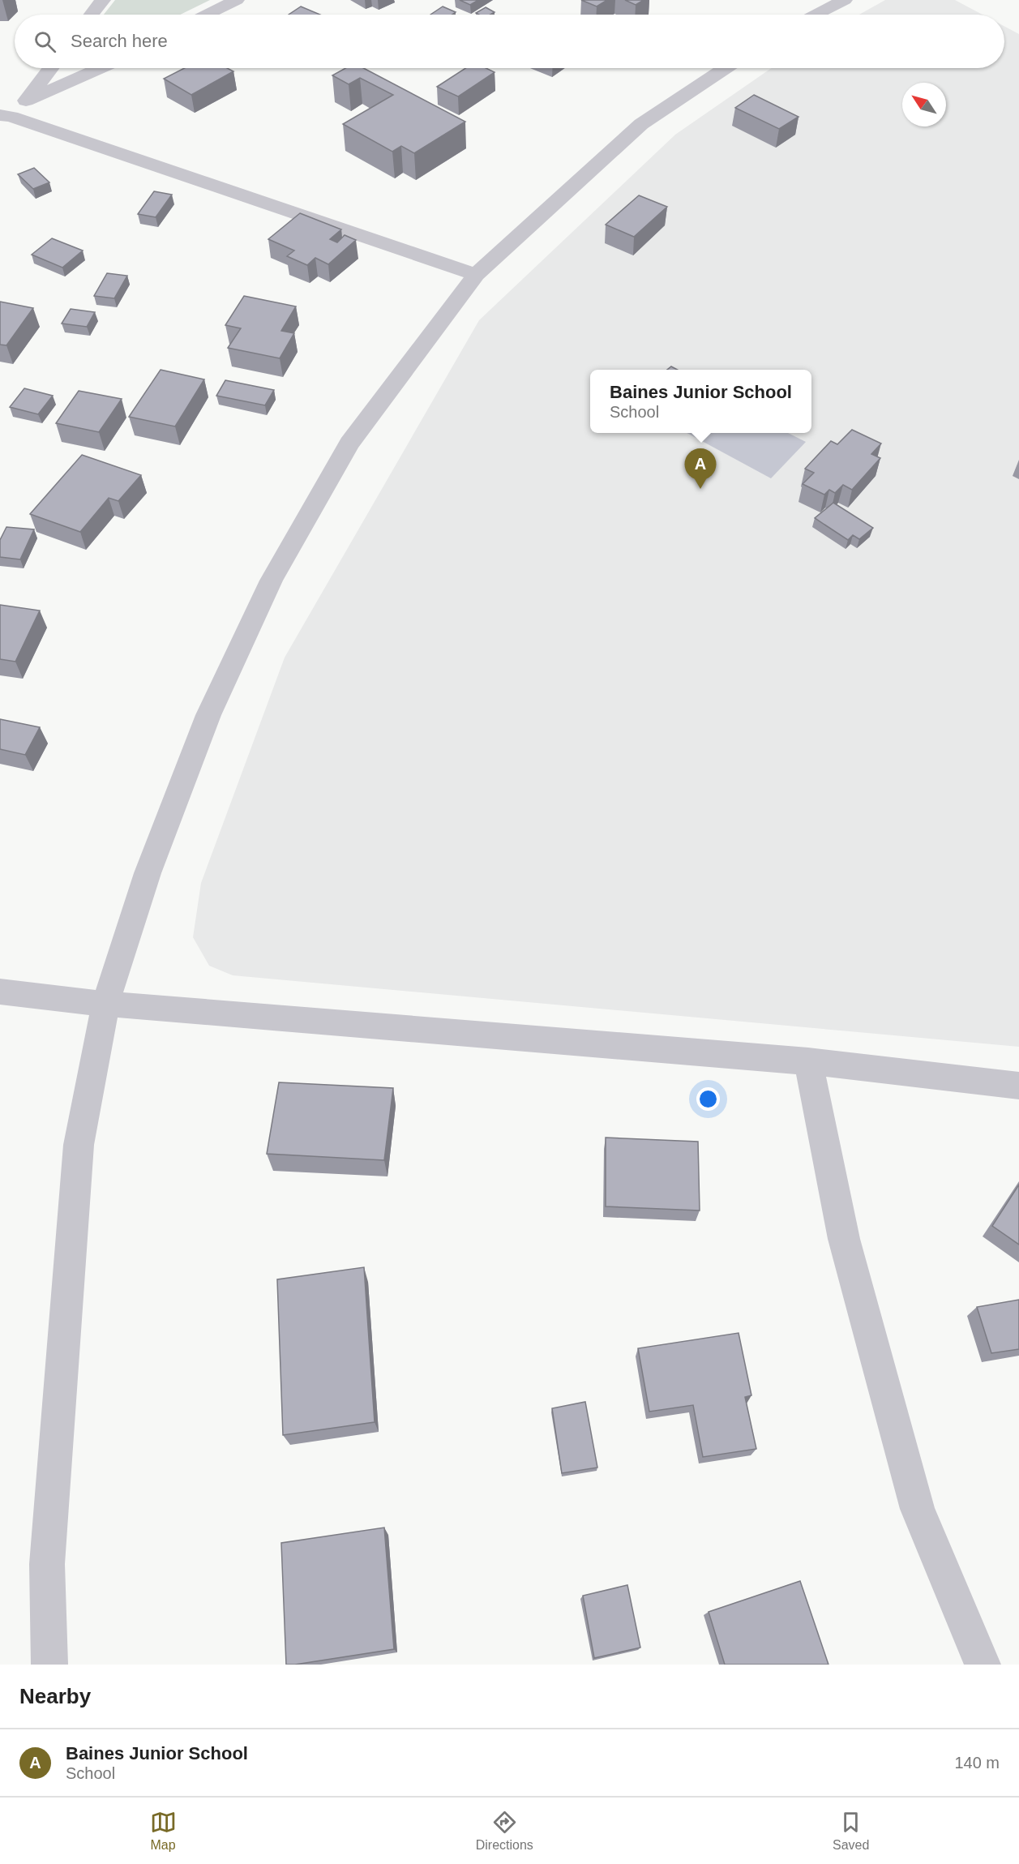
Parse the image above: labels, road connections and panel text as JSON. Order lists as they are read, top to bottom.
{
  "north": "top left",
  "page": {
    "search": "Search here",
    "popup": ["Baines Junior School", "School"],
    "pins": "A",
    "heading": "Nearby",
    "list": [
      {
        "mark": "A",
        "name": "Baines Junior School",
        "note": "School",
        "value": "140 m"
      }
    ],
    "nav": ["Map", "Directions", "Saved"]
  }
}
